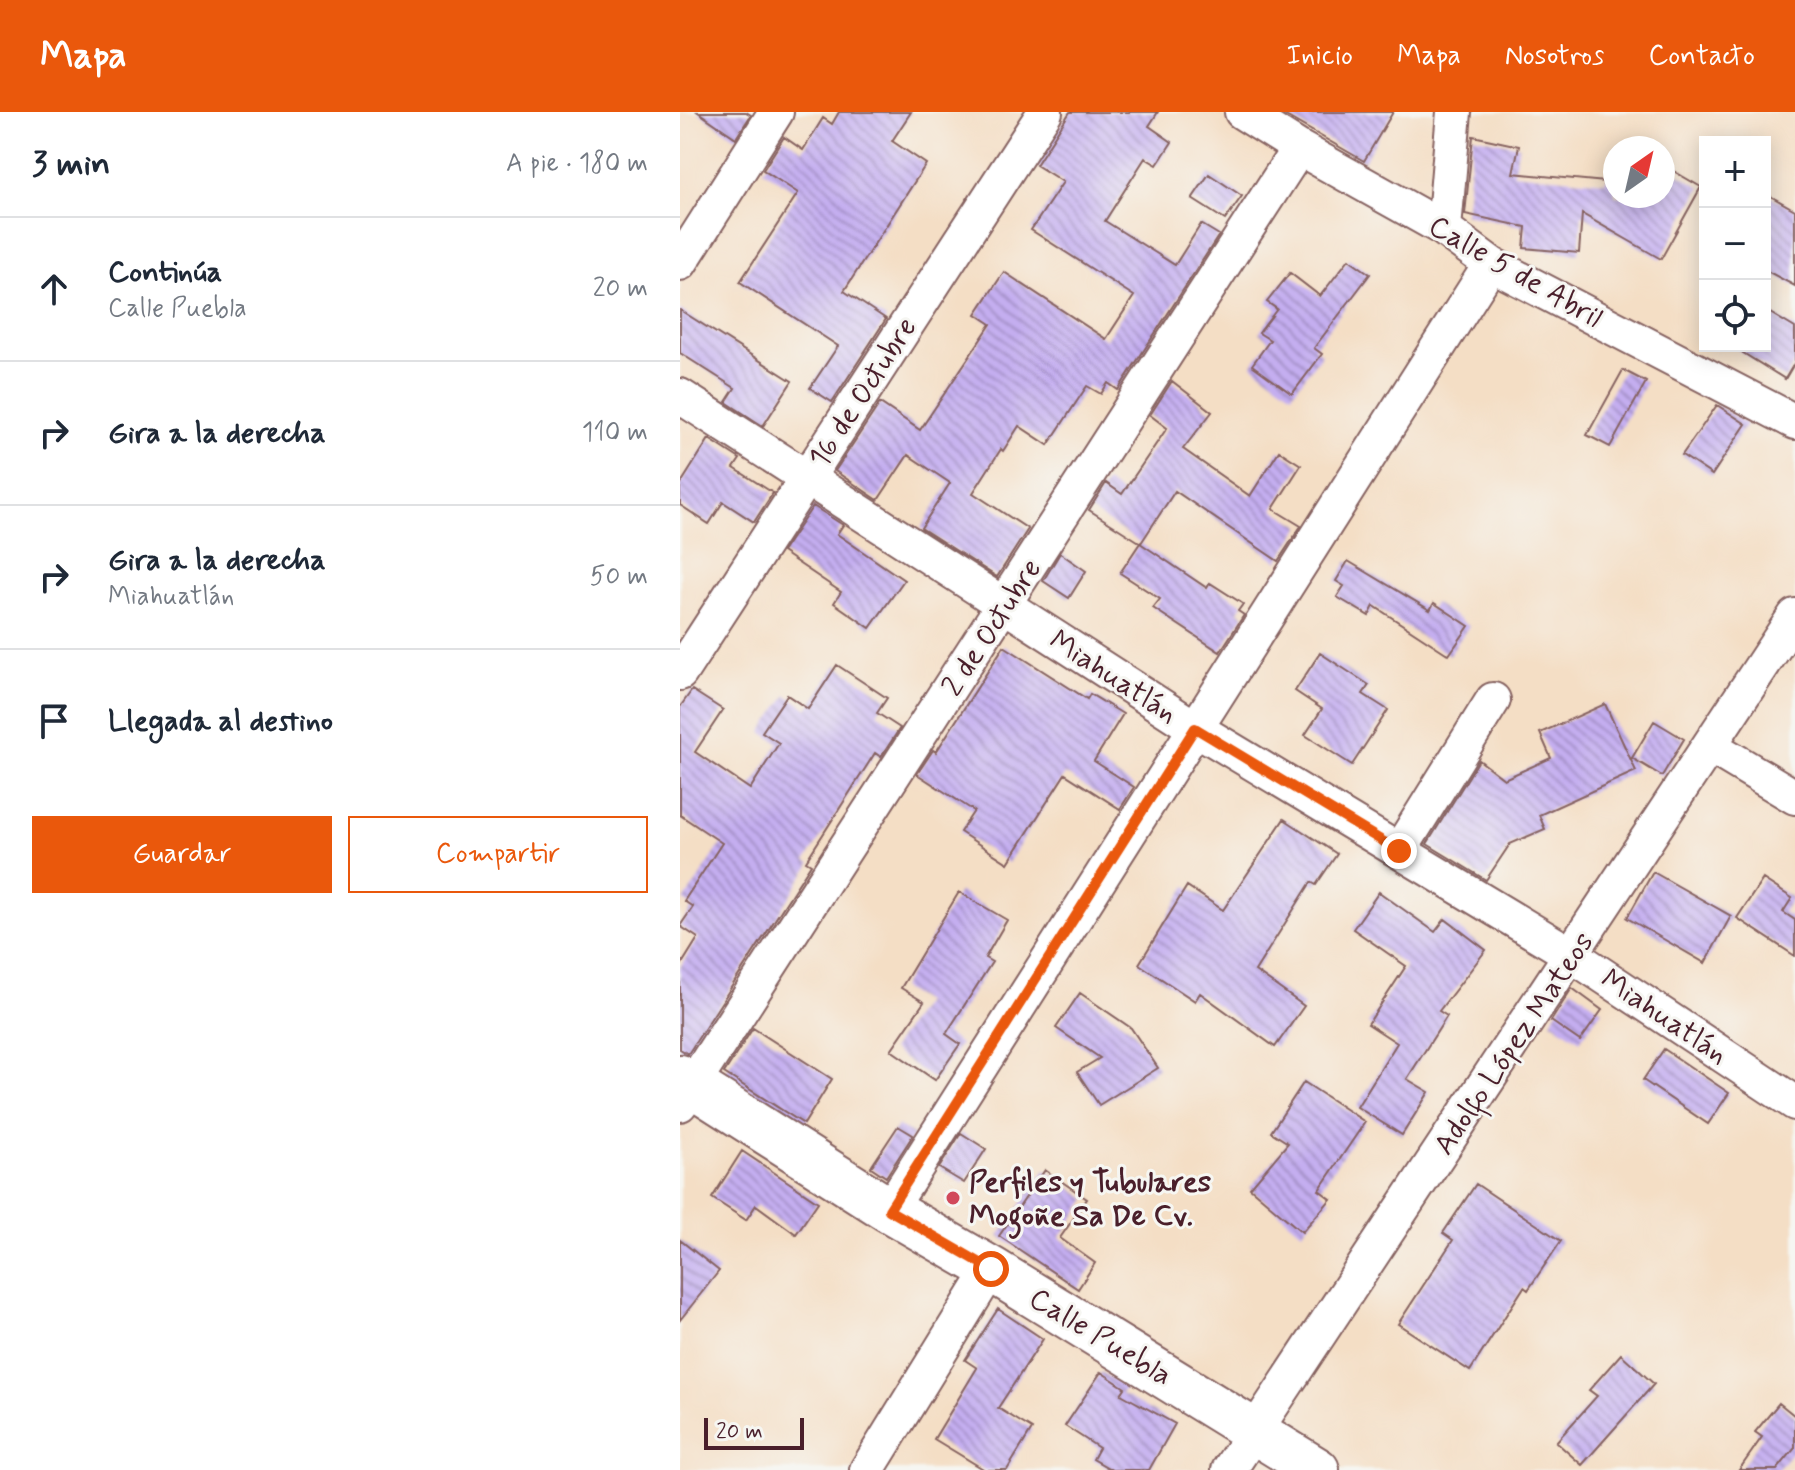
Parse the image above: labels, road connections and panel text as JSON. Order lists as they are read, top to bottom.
{
  "streets": {
    "street": [
      "Calle 5 de Abril",
      "16 de Octubre",
      "2 de Octubre",
      "Miahuatlán",
      "Adolfo López Mateos",
      "Calle Puebla"
    ]
  },
  "crossings": [
    ["Calle 5 de Abril", "2 de Octubre"],
    ["16 de Octubre", "Miahuatlán"],
    ["2 de Octubre", "Miahuatlán"],
    ["2 de Octubre", "Calle Puebla"],
    ["Miahuatlán", "Adolfo López Mateos"],
    ["Adolfo López Mateos", "Calle Puebla"]
  ],
  "places": ["Perfiles y Tubulares Mogoñe Sa De Cv."],
  "scale_bar": "20 m",
  "north": "top right",
  "page": {
    "header": "Mapa",
    "nav": [
      "Inicio",
      "Mapa",
      "Nosotros",
      "Contacto"
    ],
    "heading": ["3 min", "A pie · 180 m"],
    "map_buttons": ["+", "−"],
    "list": [
      ["Continúa", "Calle Puebla", "20 m"],
      ["Gira a la derecha", "110 m"],
      ["Gira a la derecha", "Miahuatlán", "50 m"],
      "Llegada al destino"
    ],
    "buttons": ["Guardar", "Compartir"],
    "scale": "20 m"
  }
}
